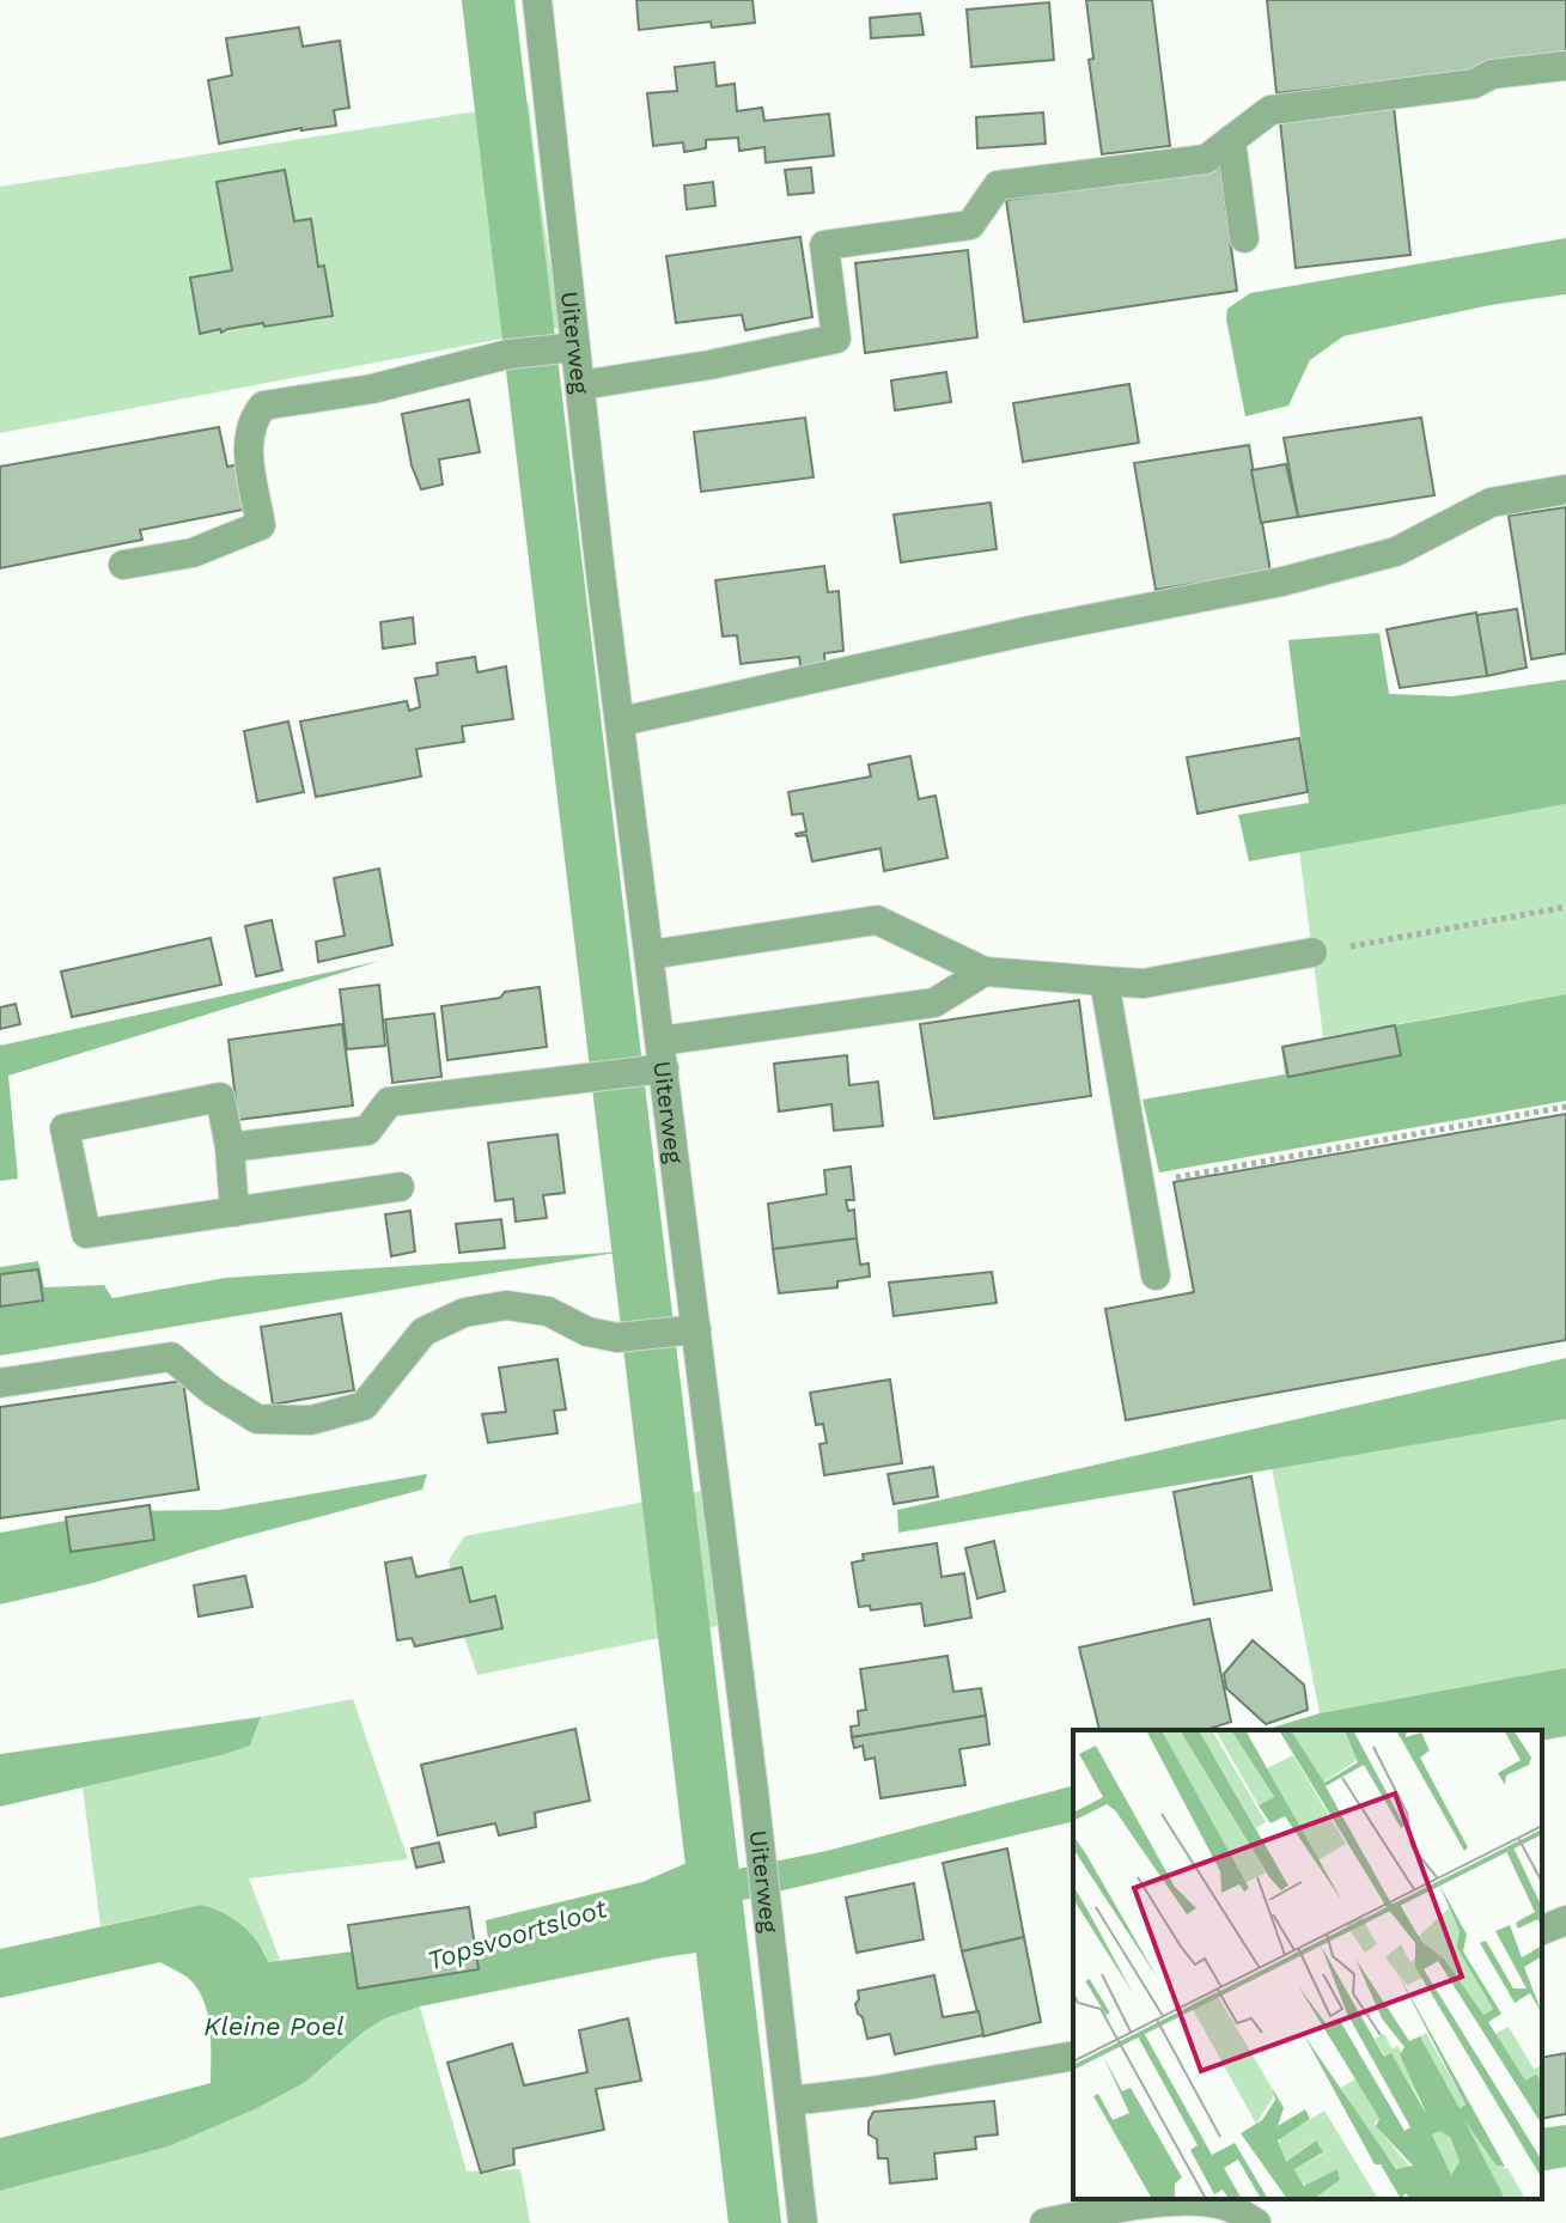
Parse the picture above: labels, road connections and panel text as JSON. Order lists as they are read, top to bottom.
{
  "streets": {
    "street": ["Uiterweg"]
  },
  "water": ["Topsvoortsloot", "Kleine Poel"]
}
